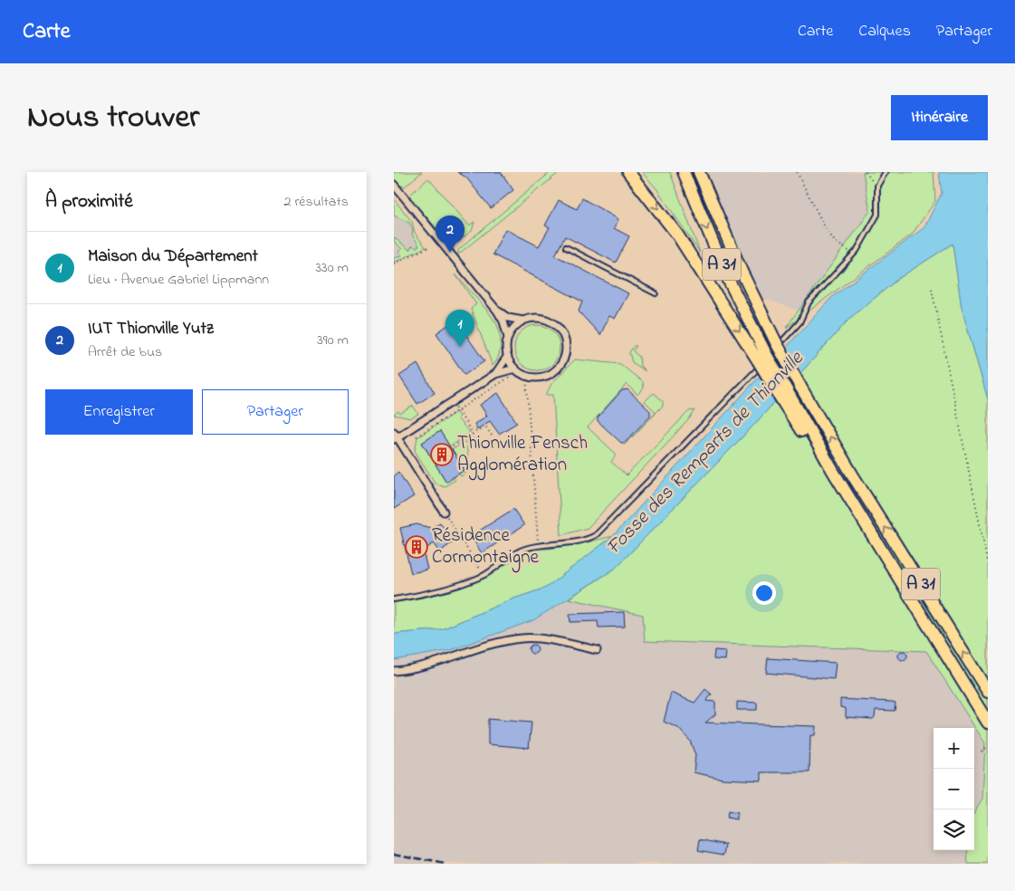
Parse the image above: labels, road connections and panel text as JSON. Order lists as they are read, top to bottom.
{
  "streets": {
    "highway": ["A 31"]
  },
  "water": ["Fosse des Remparts de Thionville"],
  "places": {
    "building": ["Thionville Fensch Agglomération", "Résidence Cormontaigne"]
  },
  "page": {
    "header": "Carte",
    "nav": ["Carte", "Calques", "Partager"],
    "title": "Nous trouver",
    "buttons": [
      "Itinéraire",
      ["Enregistrer", "Partager"]
    ],
    "heading": ["À proximité", "2 résultats"],
    "pins": ["2", "1"],
    "list": [
      {
        "mark": "1",
        "name": "Maison du Département",
        "note": "Lieu · Avenue Gabriel Lippmann",
        "value": "330 m"
      },
      {
        "mark": "2",
        "name": "IUT Thionville Yutz",
        "note": "Arrêt de bus",
        "value": "390 m"
      }
    ],
    "map_buttons": ["+", "−"]
  }
}
